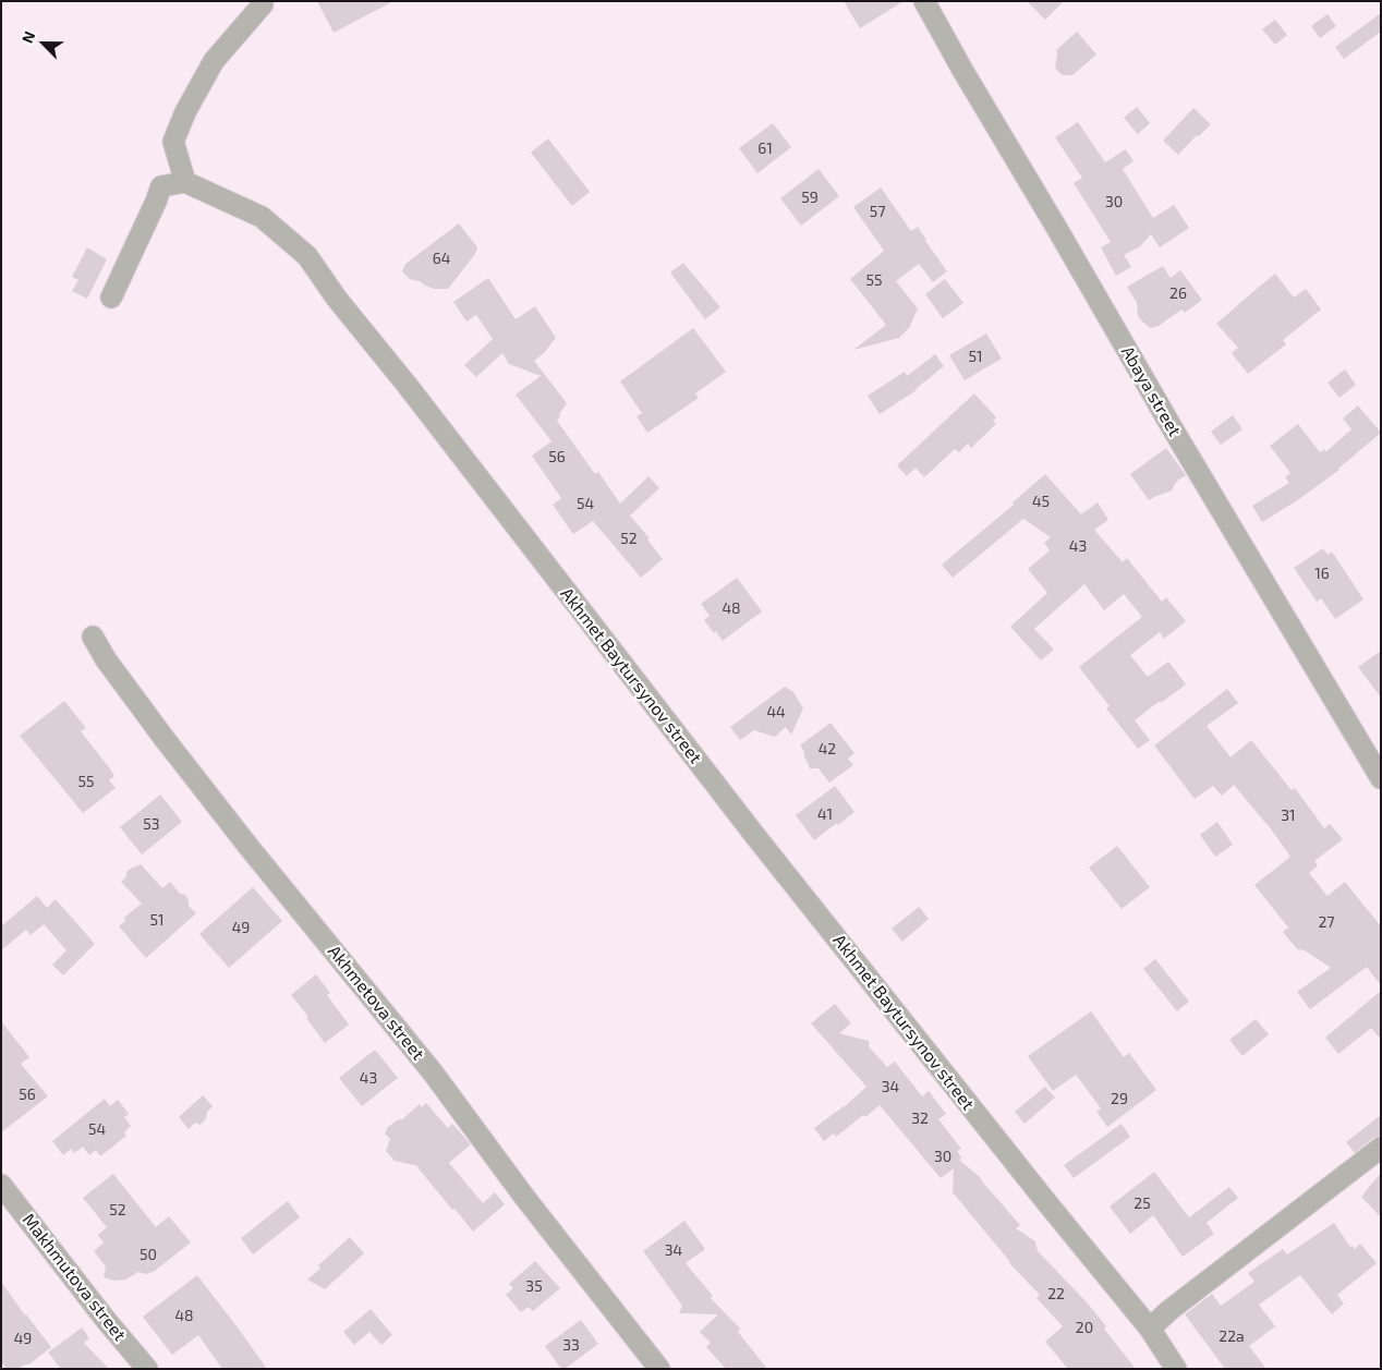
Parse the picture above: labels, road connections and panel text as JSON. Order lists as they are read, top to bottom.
{
  "streets": {
    "street": [
      "Abaya street",
      "Akhmet Baytursynov street",
      "Akhmetova street",
      "Makhmutova street"
    ]
  },
  "house_numbers": [
    "61",
    "59",
    "30",
    "57",
    "64",
    "55",
    "26",
    "51",
    "56",
    "45",
    "54",
    "52",
    "43",
    "16",
    "48",
    "44",
    "42",
    "55",
    "41",
    "31",
    "53",
    "51",
    "27",
    "49",
    "43",
    "34",
    "56",
    "29",
    "32",
    "54",
    "30",
    "25",
    "52",
    "34",
    "50",
    "35",
    "22",
    "48",
    "20",
    "22а",
    "49",
    "33"
  ],
  "north": "top left"
}
